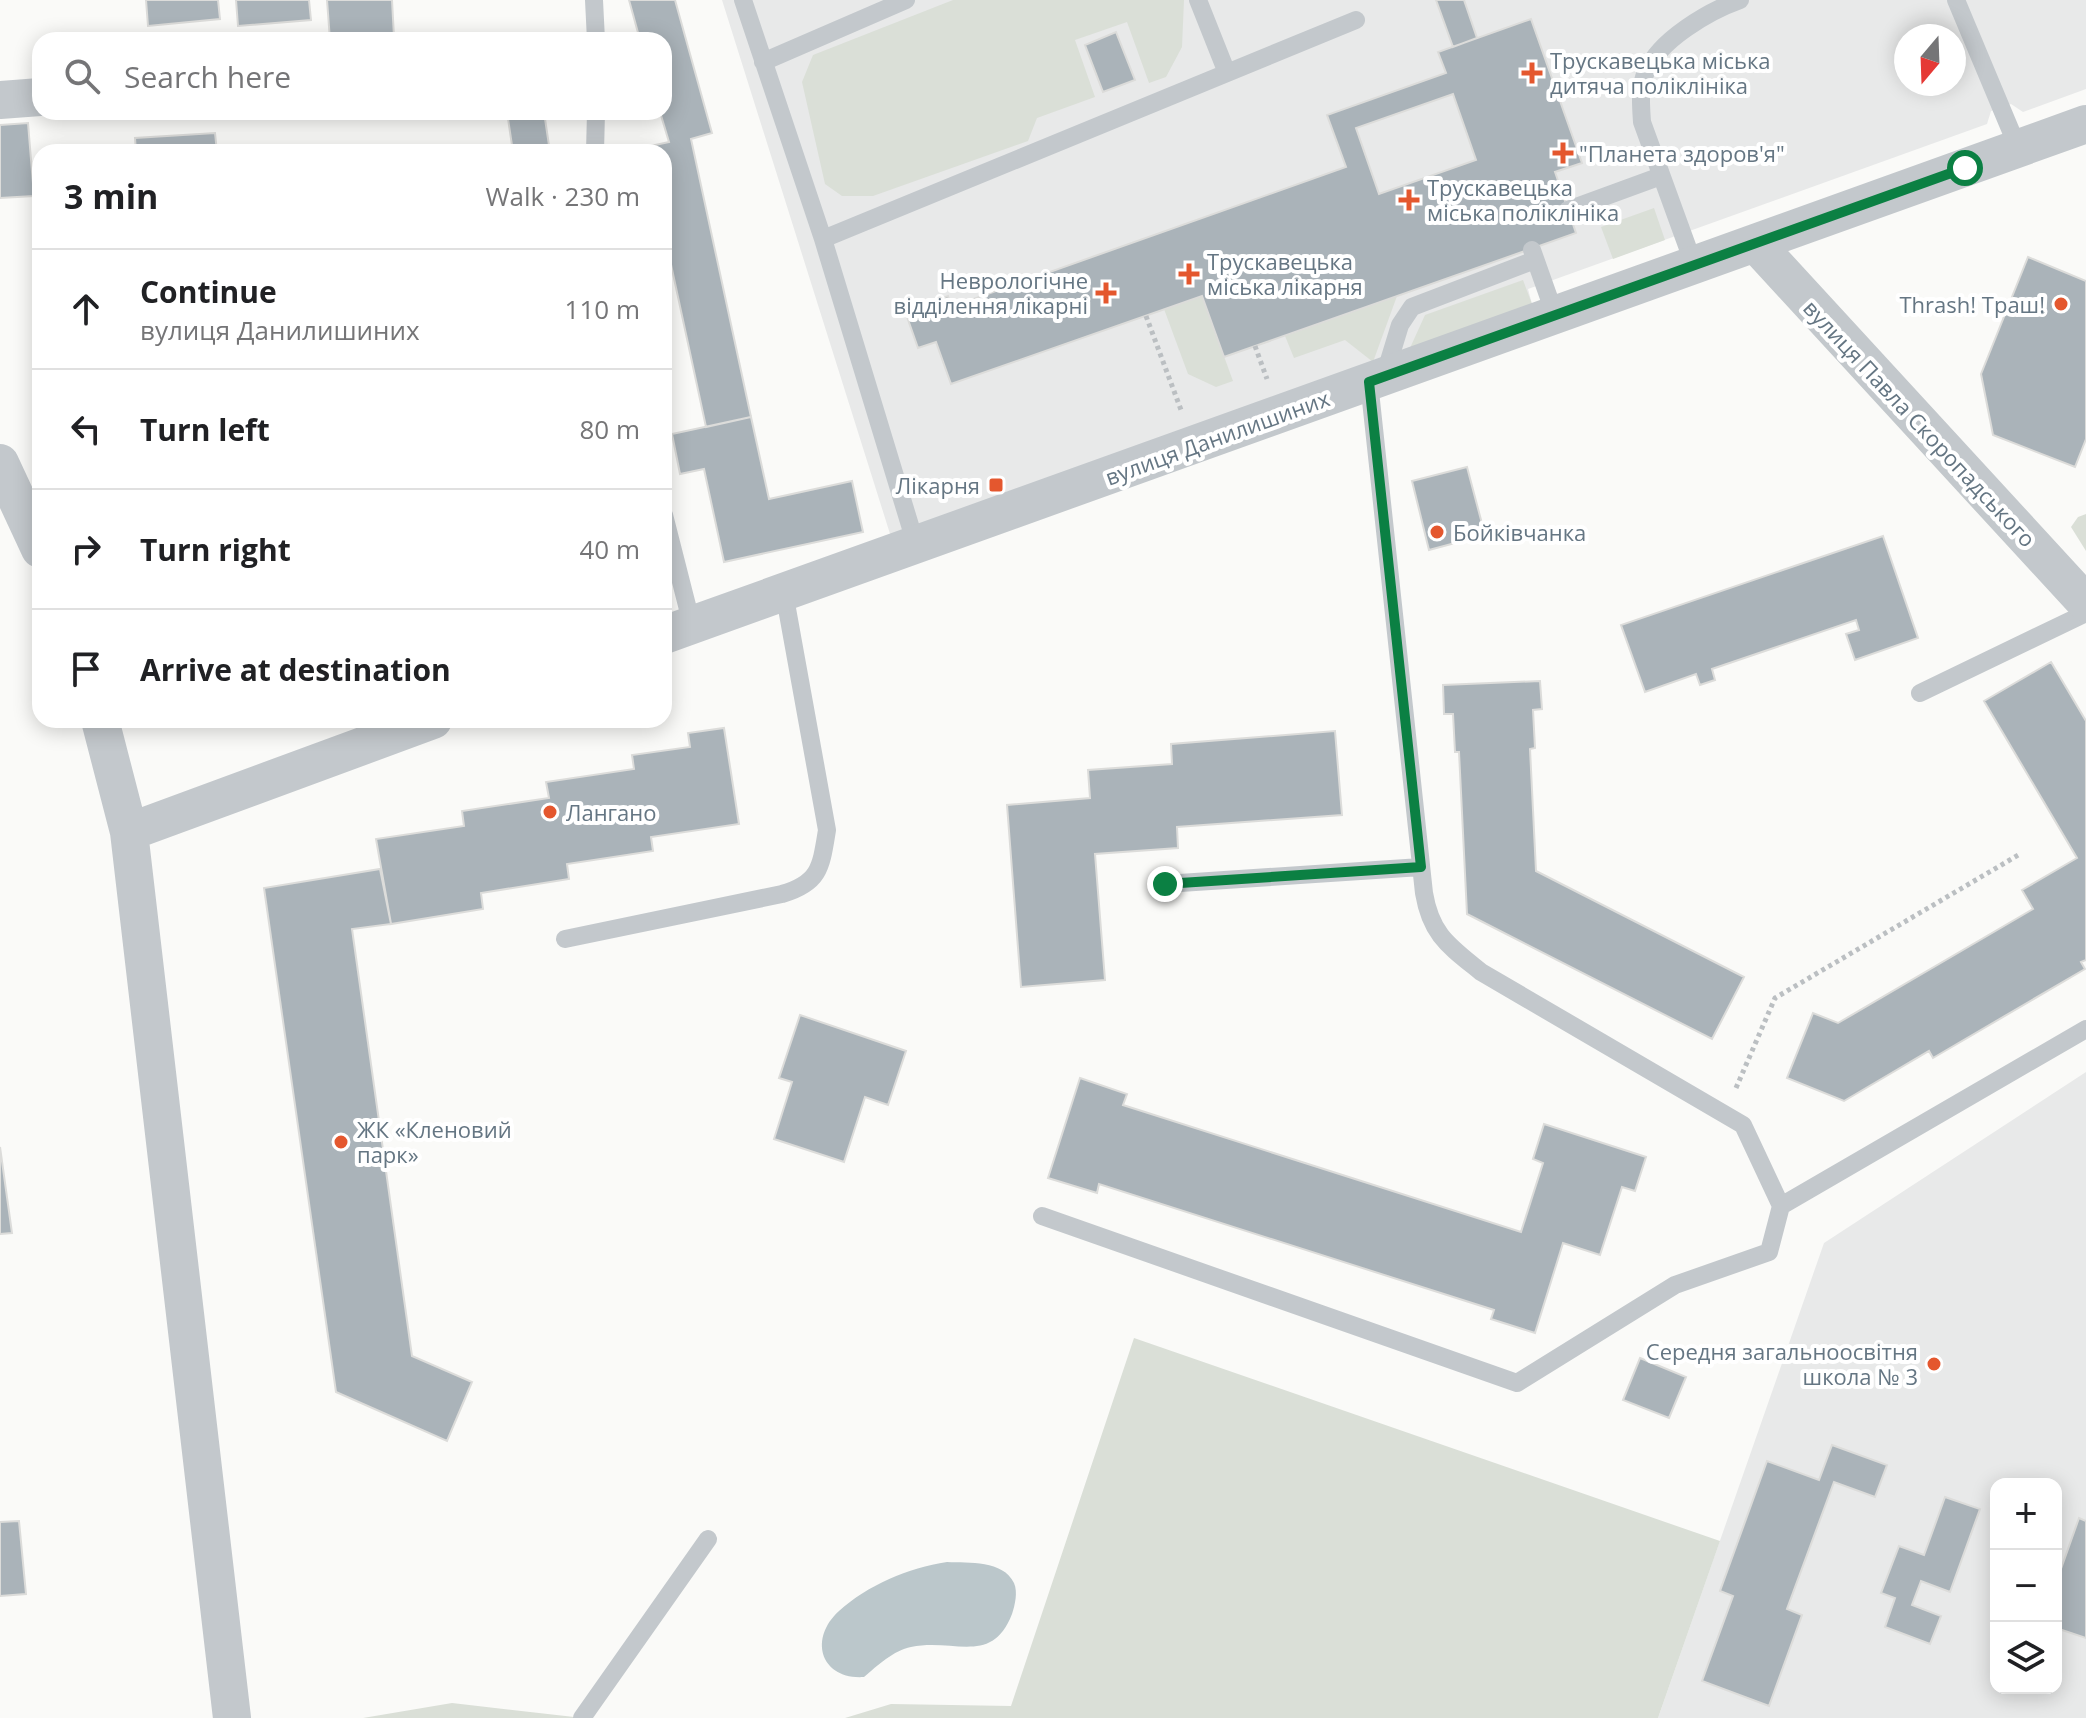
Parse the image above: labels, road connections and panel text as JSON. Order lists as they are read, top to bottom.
{
  "streets": {
    "street": ["вулиця Павла Скоропадського", "вулиця Данилишиних"]
  },
  "crossings": [
    ["вулиця Павла Скоропадського", "вулиця Данилишиних"]
  ],
  "places": {
    "health": [
      "Трускавецька міська дитяча поліклініка",
      "\"Планета здоров'я\"",
      "Трускавецька міська поліклініка",
      "Трускавецька міська лікарня",
      "Неврологічне відділення лікарні"
    ],
    "other": [
      "Thrash! Траш!",
      "Бойківчанка",
      "Лангано",
      "ЖК «Кленовий парк»",
      "Середня загальноосвітня школа № 3"
    ],
    "transit": ["Лікарня"]
  },
  "north": "bottom",
  "page": {
    "search": "Search here",
    "heading": ["3 min", "Walk · 230 m"],
    "list": [
      ["Continue", "вулиця Данилишиних", "110 m"],
      ["Turn left", "80 m"],
      ["Turn right", "40 m"],
      "Arrive at destination"
    ],
    "map_buttons": ["+", "−"]
  }
}
